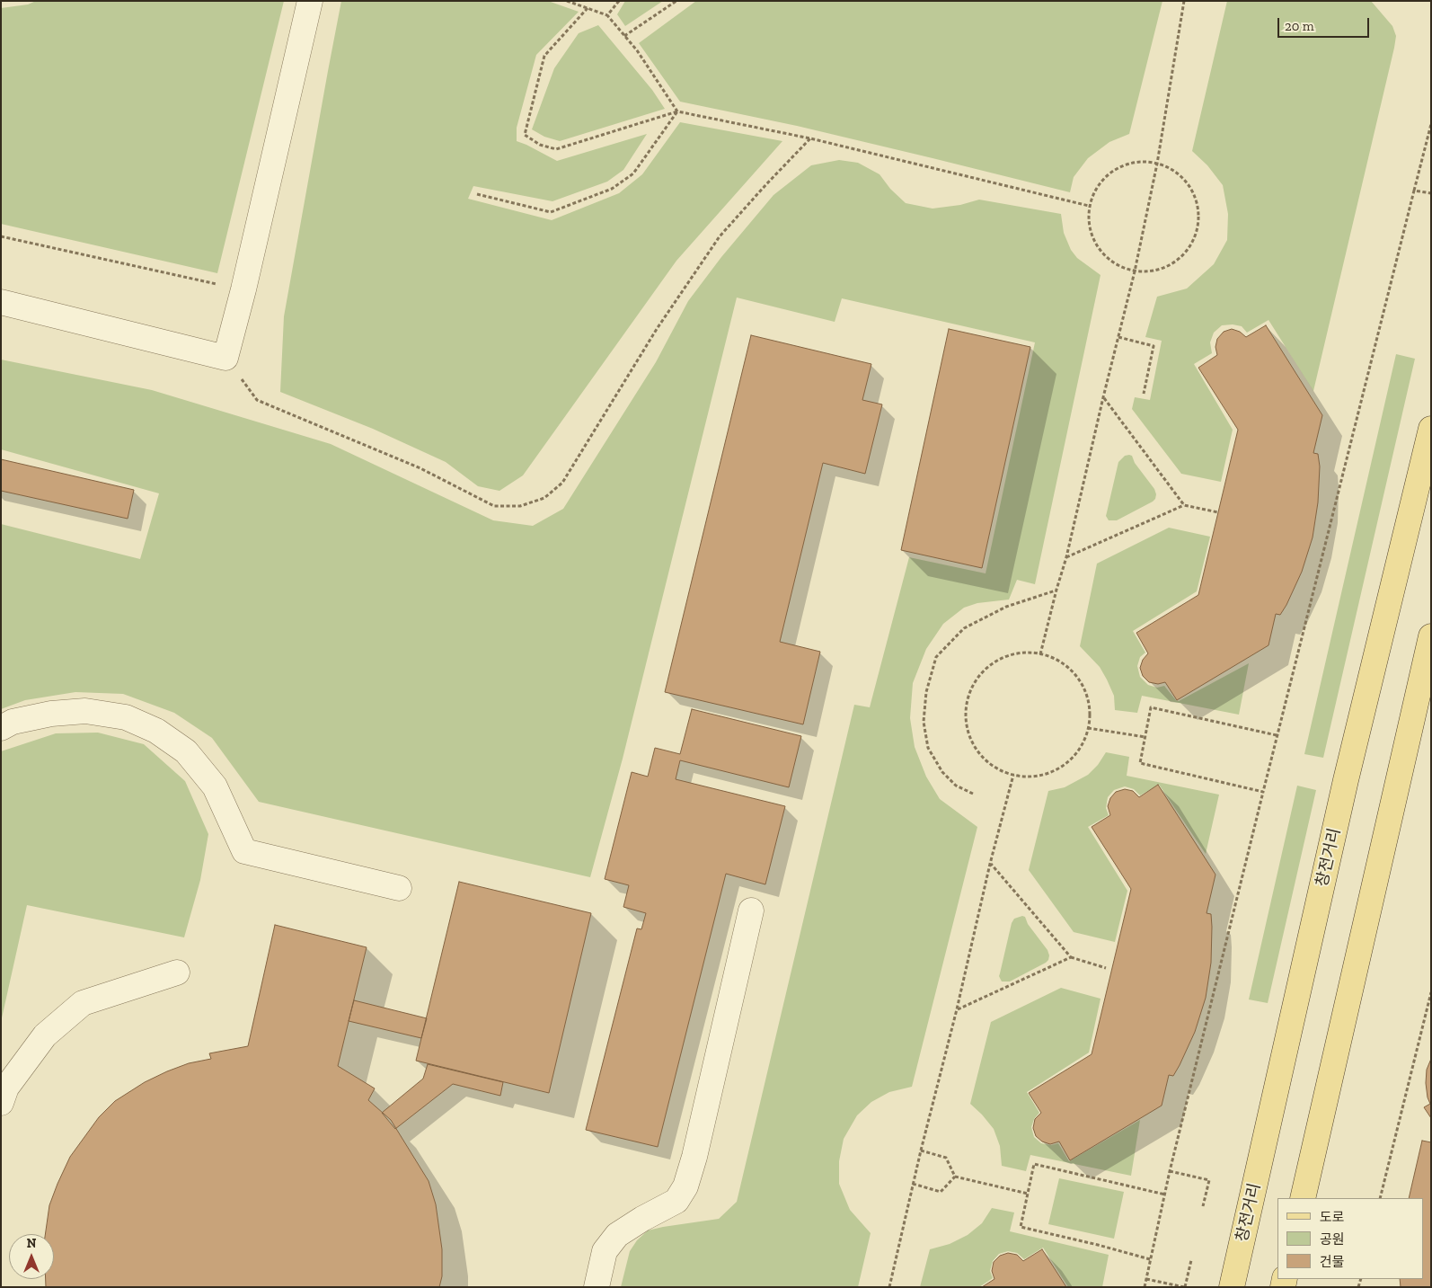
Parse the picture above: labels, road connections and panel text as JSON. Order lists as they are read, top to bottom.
{
  "streets": {
    "main road": ["창전거리"]
  },
  "legend": ["도로", "공원", "건물"],
  "scale_bar": "20 m",
  "north": "top"
}
